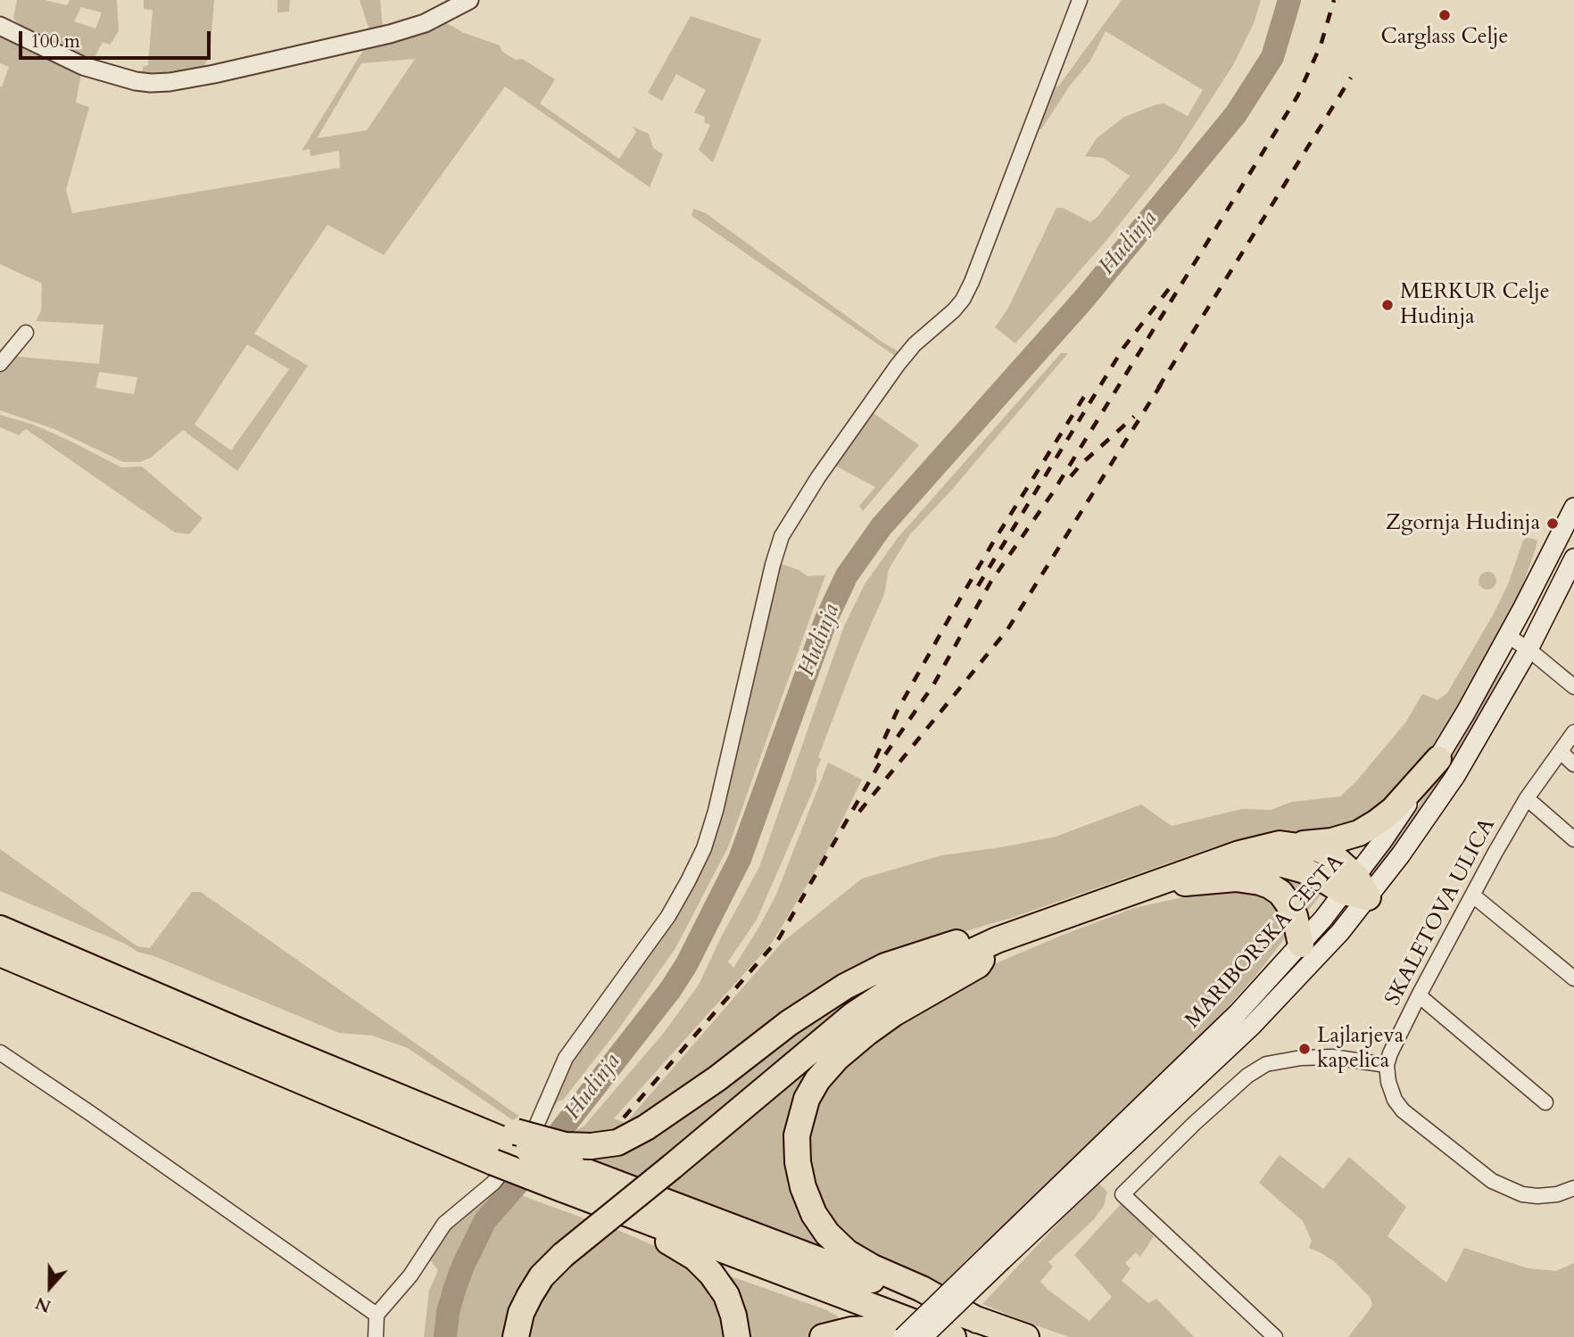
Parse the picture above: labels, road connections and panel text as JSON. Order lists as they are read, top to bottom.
{
  "streets": {
    "main road": ["MARIBORSKA CESTA"],
    "street": ["SKALETOVA ULICA"]
  },
  "water": ["Hudinja"],
  "places": [
    "Carglass Celje",
    "MERKUR Celje Hudinja",
    "Zgornja Hudinja",
    "Lajlarjeva kapelica"
  ],
  "scale_bar": "100 m",
  "north": "bottom"
}
